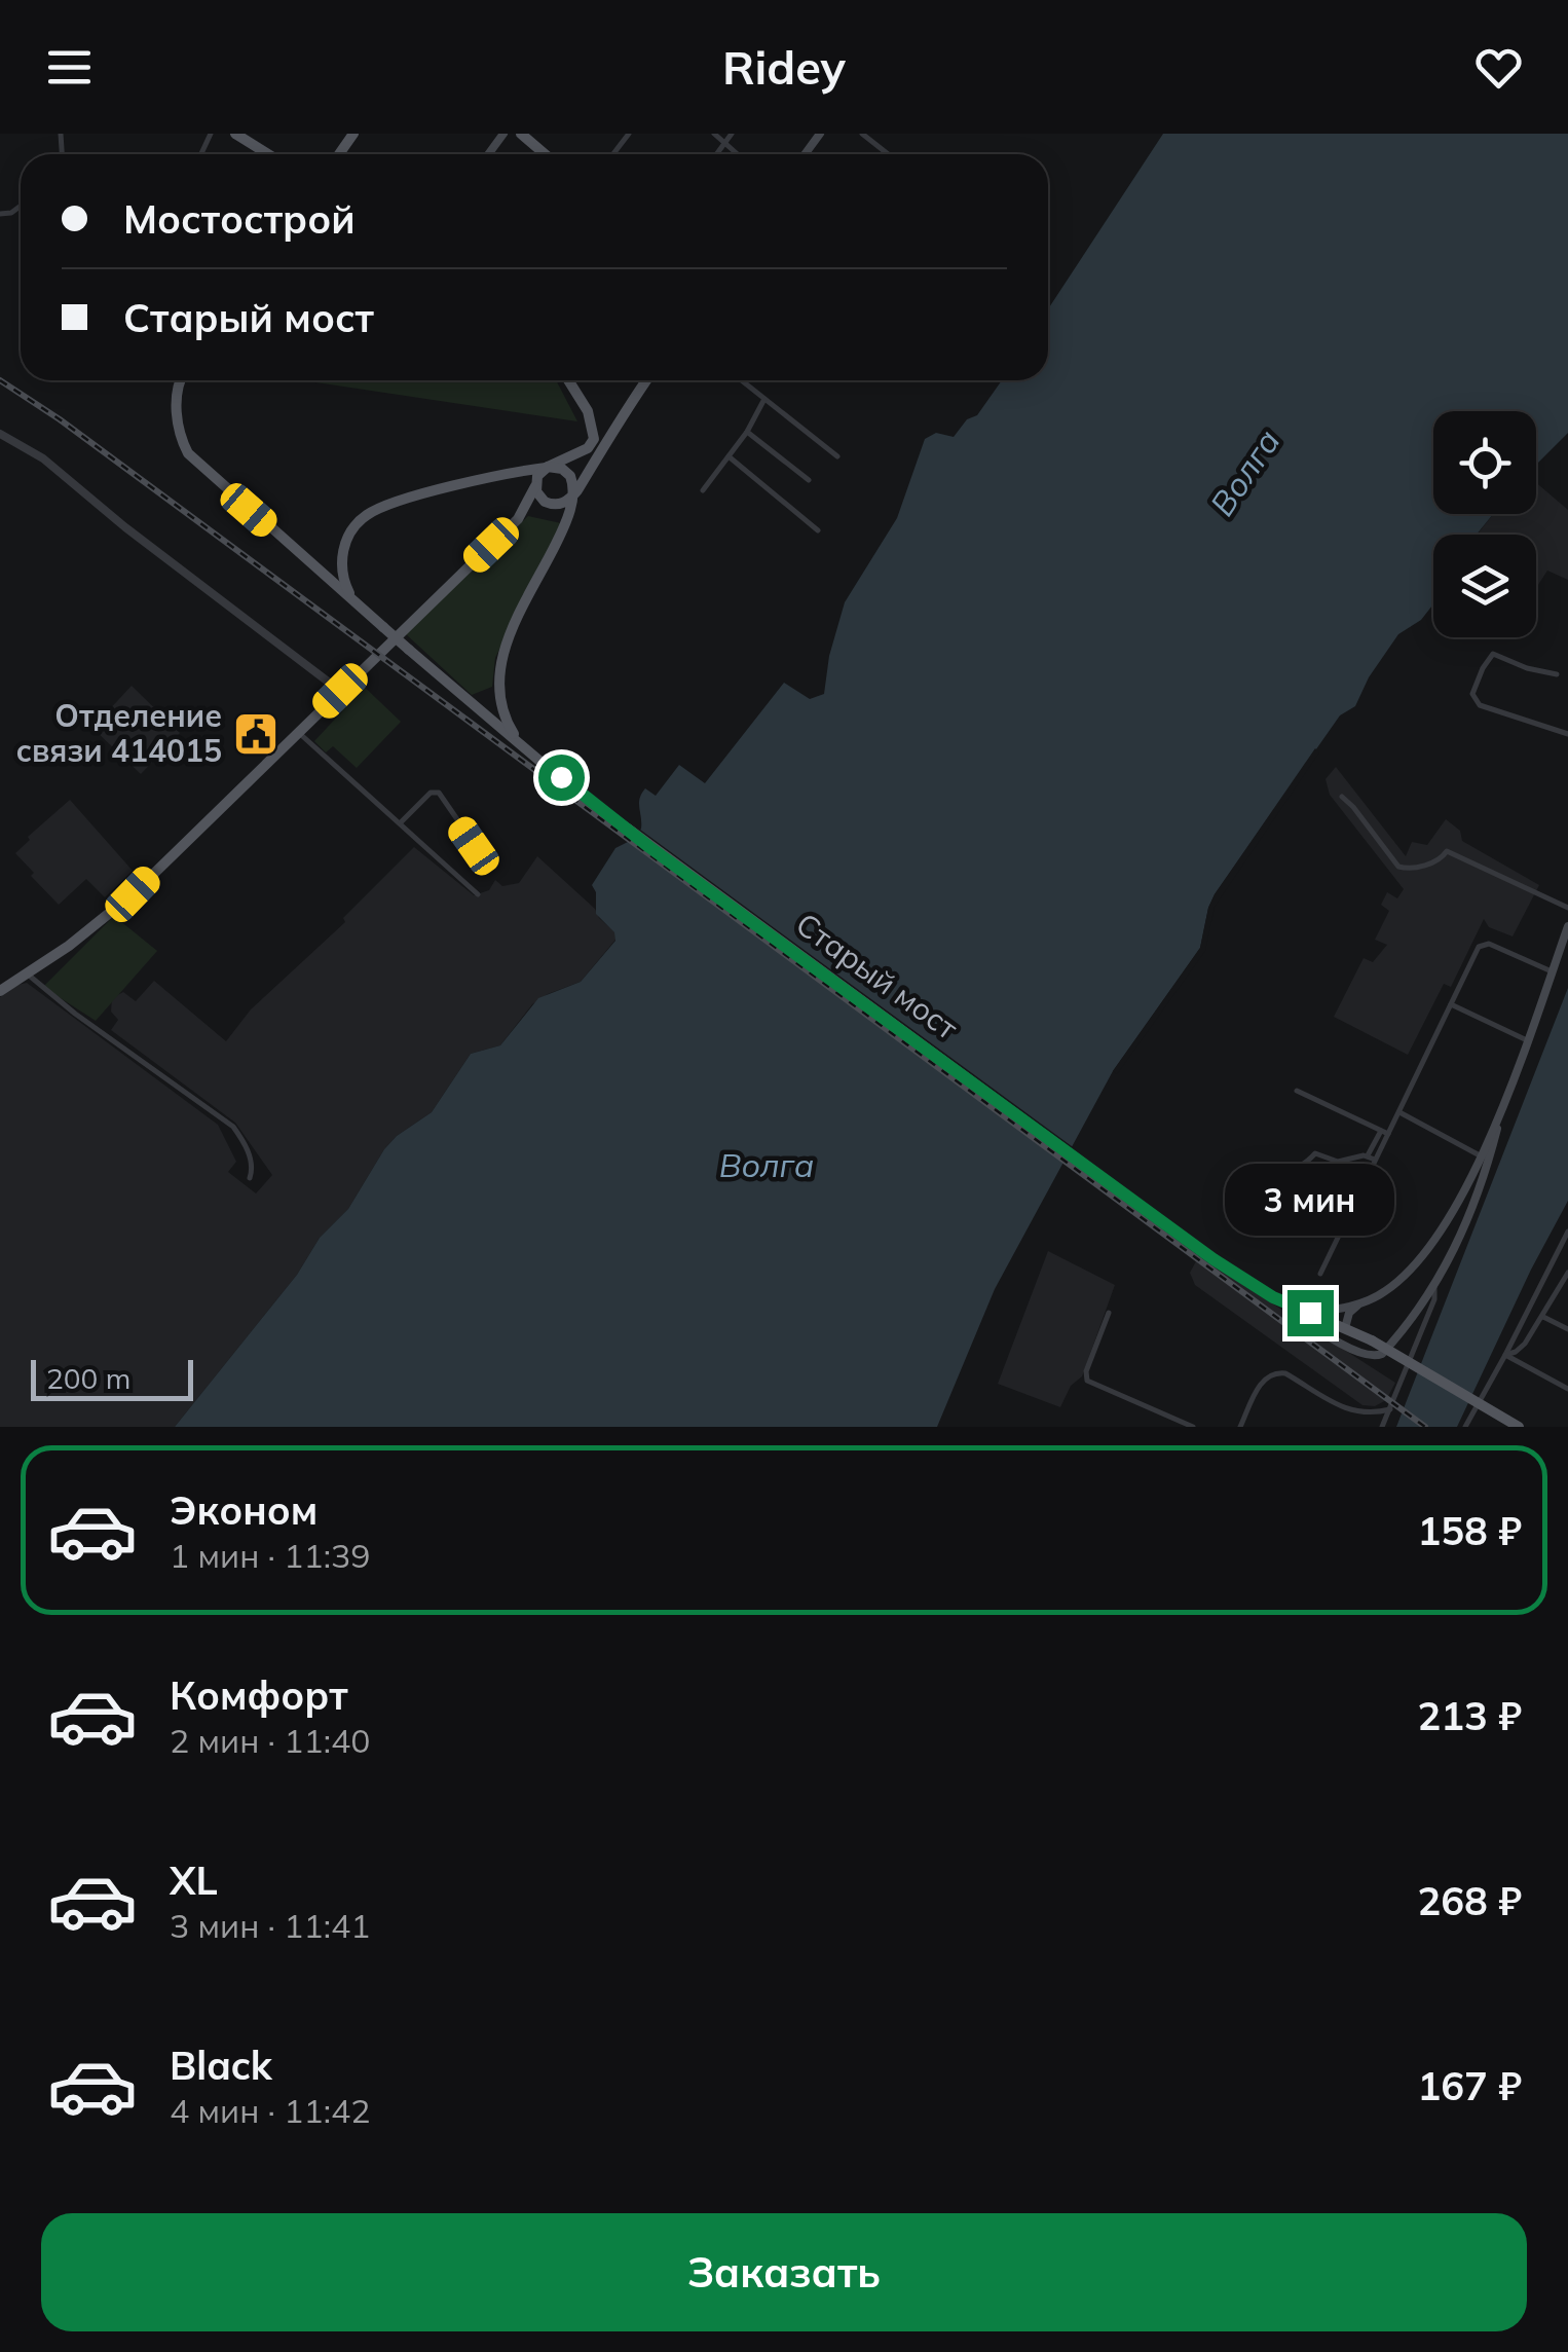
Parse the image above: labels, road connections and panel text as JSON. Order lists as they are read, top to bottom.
{
  "streets": {
    "main road": ["Старый мост"]
  },
  "water": ["Волга"],
  "places": {
    "public building": ["Отделение связи 414015"]
  },
  "scale_bar": "200 m",
  "page": {
    "header": "Ridey",
    "banner": ["Мостострой", "Старый мост"],
    "bubble": "3 мин",
    "scale": "200 m",
    "list": [
      {
        "name": "Эконом",
        "note": "1 мин · 11:39",
        "value": "158 ₽"
      },
      {
        "name": "Комфорт",
        "note": "2 мин · 11:40",
        "value": "213 ₽"
      },
      {
        "name": "XL",
        "note": "3 мин · 11:41",
        "value": "268 ₽"
      },
      {
        "name": "Black",
        "note": "4 мин · 11:42",
        "value": "167 ₽"
      }
    ],
    "buttons": "Заказать"
  }
}
